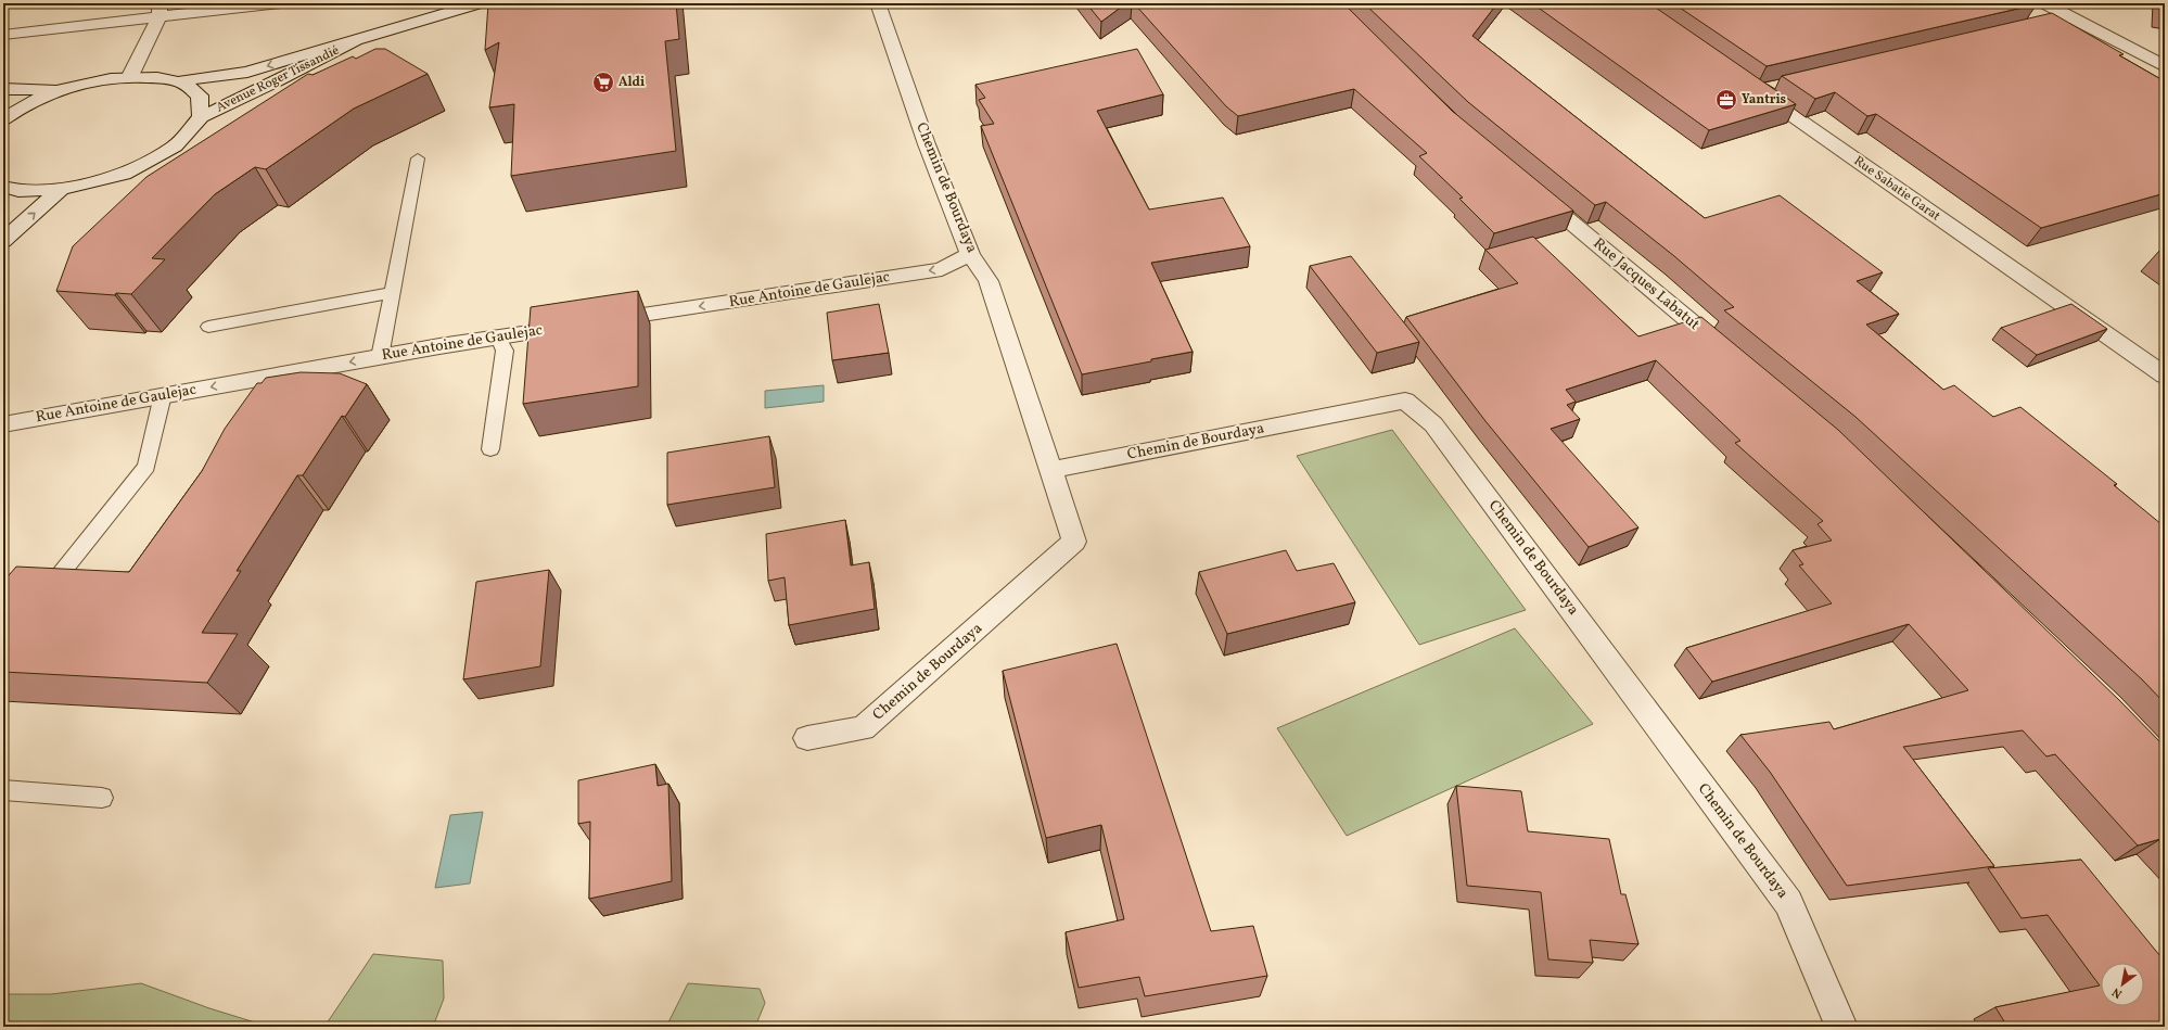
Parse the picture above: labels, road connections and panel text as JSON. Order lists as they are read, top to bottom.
{
  "streets": {
    "street": [
      "Avenue Roger Tissandié",
      "Chemin de Bourdaya",
      "Rue Sabatie Garat",
      "Rue Jacques Labatut",
      "Rue Antoine de Gaulejac"
    ]
  },
  "crossings": [
    ["Chemin de Bourdaya", "Rue Antoine de Gaulejac"]
  ],
  "one_way": ["Rue Antoine de Gaulejac"],
  "places": {
    "supermarket": ["Aldi"],
    "office": ["Yantris"]
  },
  "north": "bottom left"
}
